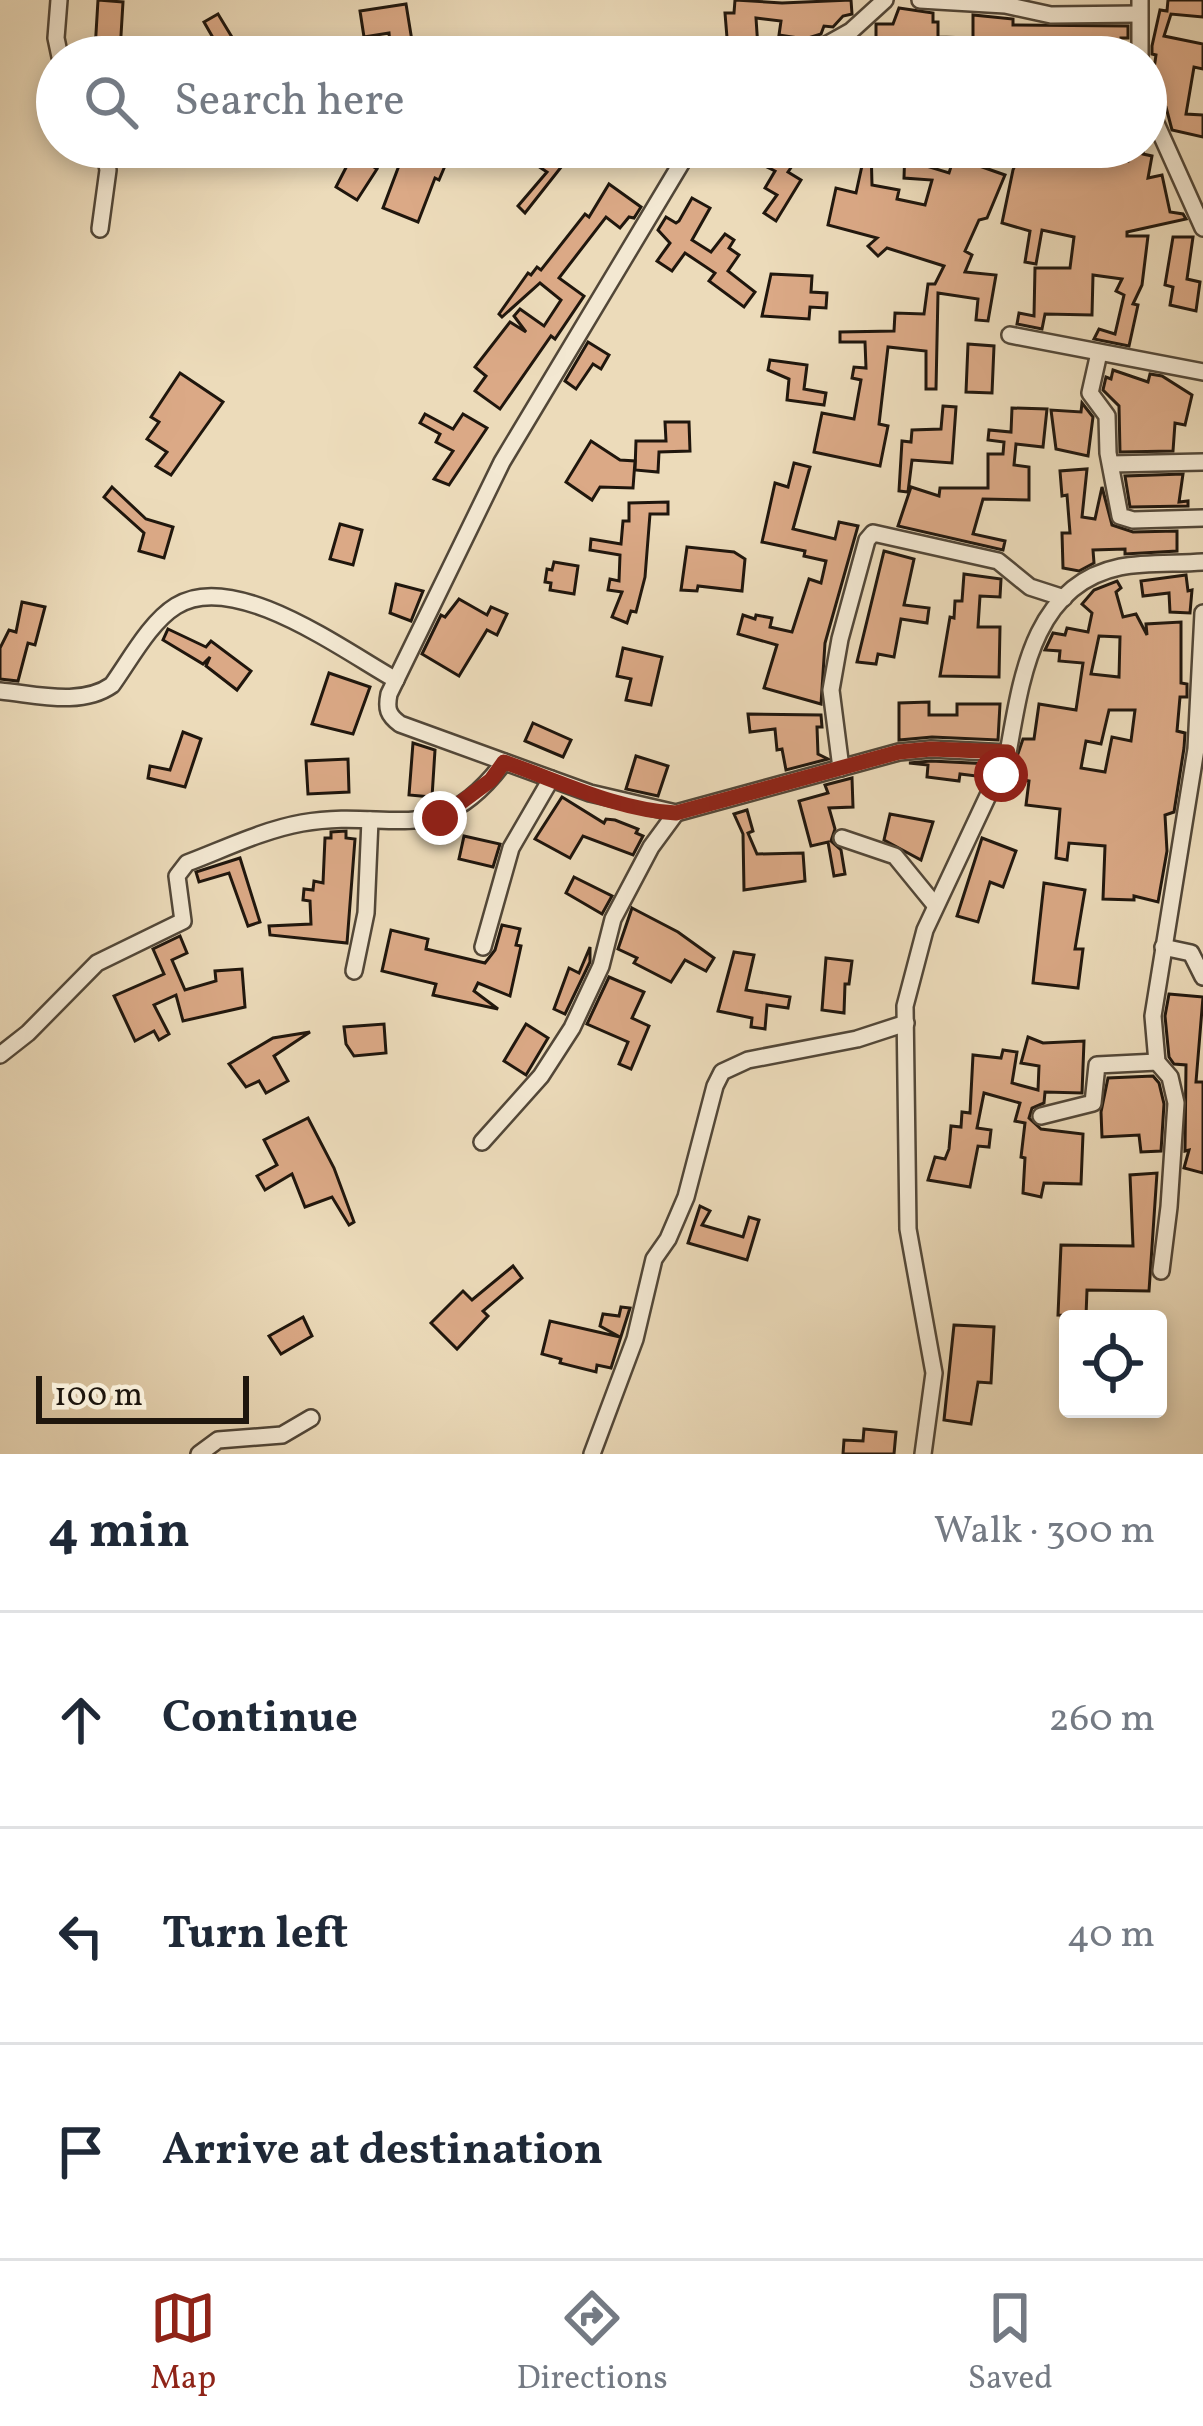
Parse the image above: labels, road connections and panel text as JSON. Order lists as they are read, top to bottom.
{
  "scale_bar": "100 m",
  "page": {
    "search": "Search here",
    "scale": "100 m",
    "heading": ["4 min", "Walk · 300 m"],
    "list": [
      ["Continue", "260 m"],
      ["Turn left", "40 m"],
      "Arrive at destination"
    ],
    "nav": ["Map", "Directions", "Saved"]
  }
}
